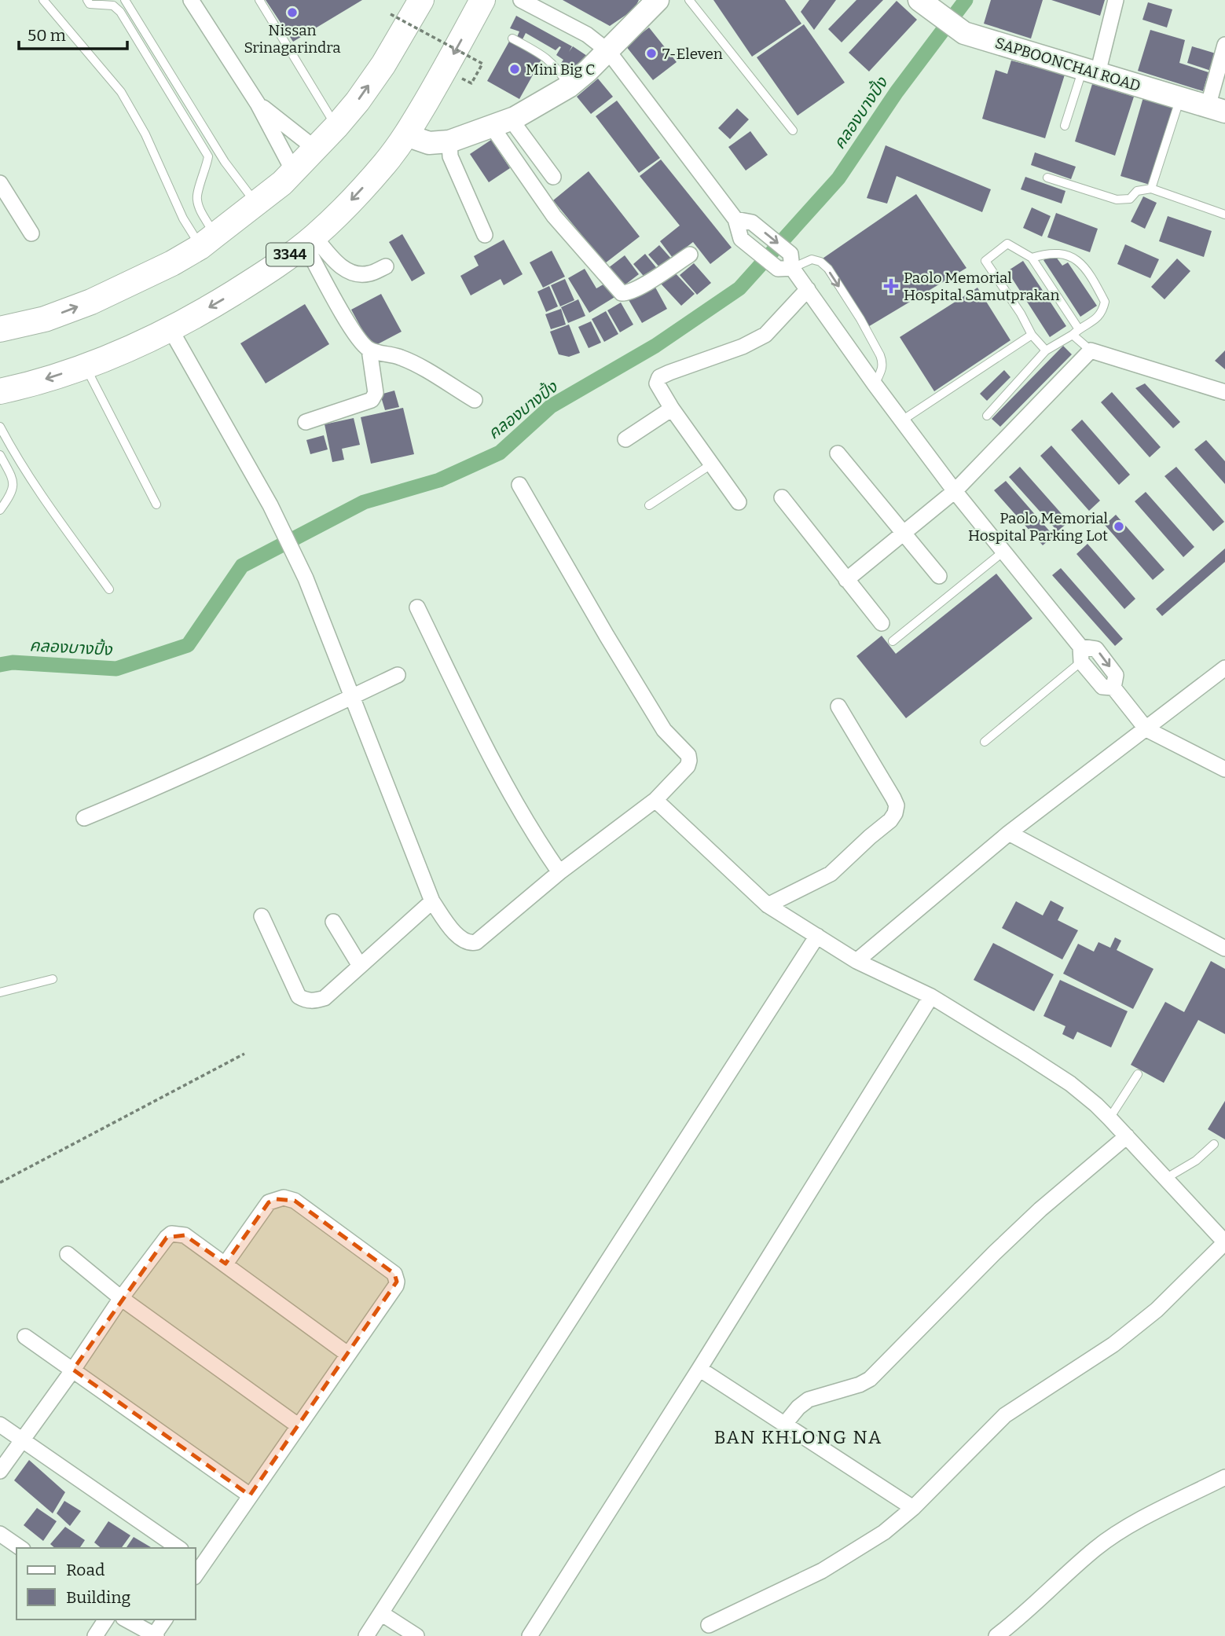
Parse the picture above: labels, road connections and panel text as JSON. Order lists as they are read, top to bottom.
{
  "streets": {
    "main road": ["3344"],
    "street": ["SAPBOONCHAI ROAD"]
  },
  "districts": ["BAN KHLONG NA"],
  "water": ["คลองบางปิ้ง"],
  "places": {
    "other": [
      "Nissan Srinagarindra",
      "7-Eleven",
      "Mini Big C",
      "Paolo Memorial Hospital Parking Lot"
    ],
    "health": ["Paolo Memorial Hospital Samutprakan"]
  },
  "legend": ["Road", "Building"],
  "scale_bar": "50 m"
}
